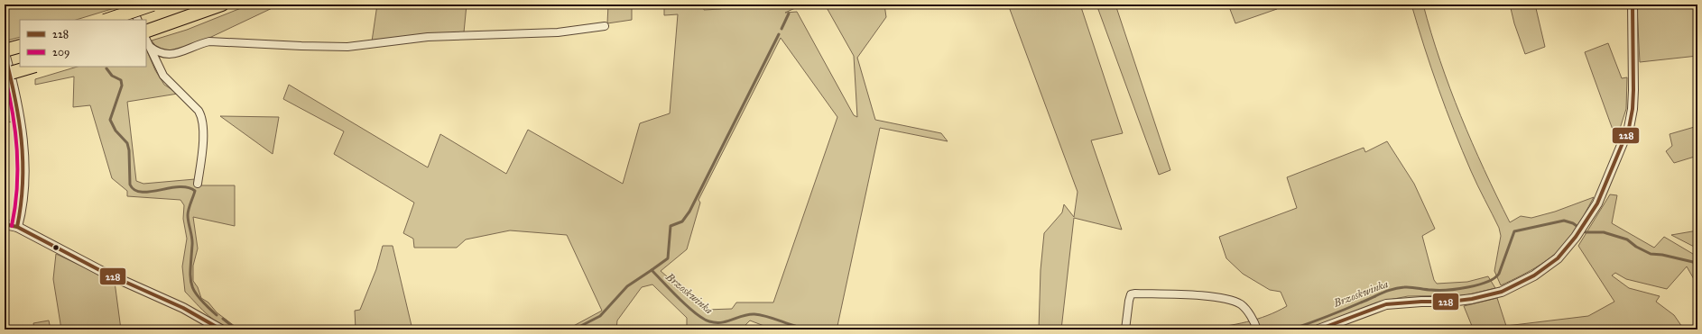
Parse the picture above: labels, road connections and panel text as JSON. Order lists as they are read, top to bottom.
{
  "water": ["Brzoskwinka"],
  "lines": ["transit line 228", "transit line 209"],
  "legend": ["228", "209"]
}
